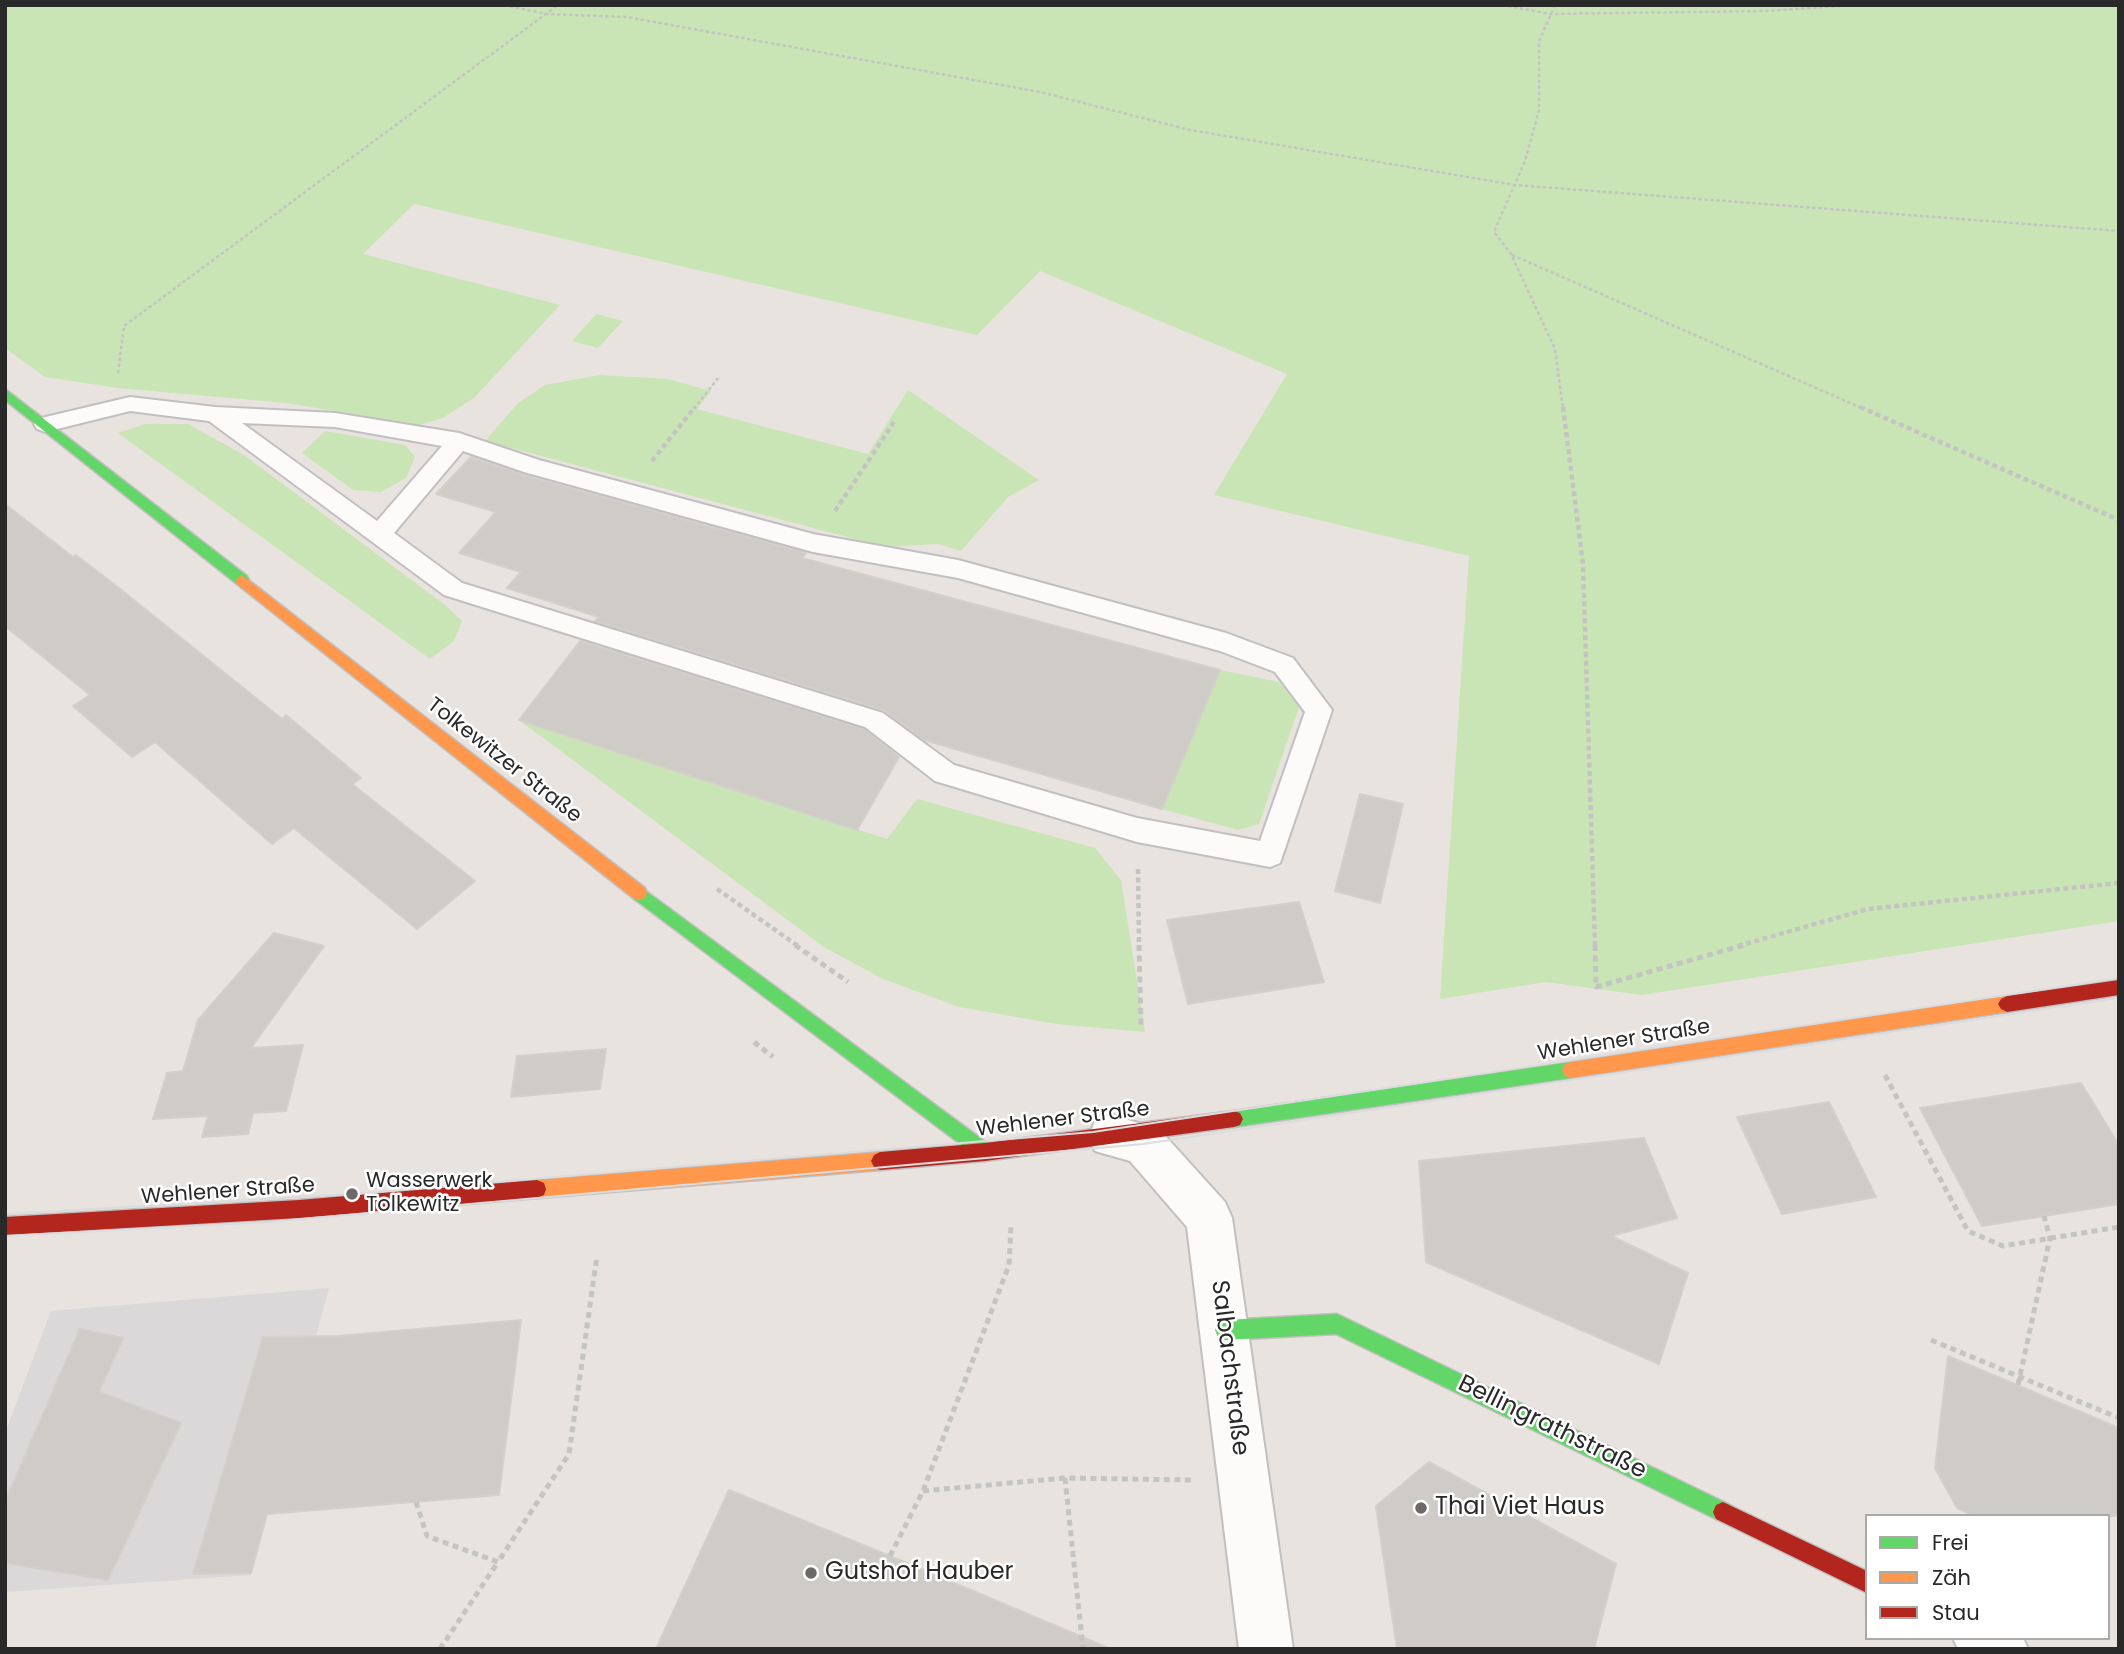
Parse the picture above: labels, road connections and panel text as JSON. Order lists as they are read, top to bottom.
{
  "streets": {
    "main road": ["Tolkewitzer Straße", "Wehlener Straße", "Bellingrathstraße"],
    "street": ["Salbachstraße"]
  },
  "crossings": [
    ["Tolkewitzer Straße", "Wehlener Straße"],
    ["Wehlener Straße", "Salbachstraße"],
    ["Salbachstraße", "Bellingrathstraße"]
  ],
  "places": ["Wasserwerk Tolkewitz", "Thai Viet Haus", "Gutshof Hauber"],
  "legend": ["Frei", "Zäh", "Stau"]
}
